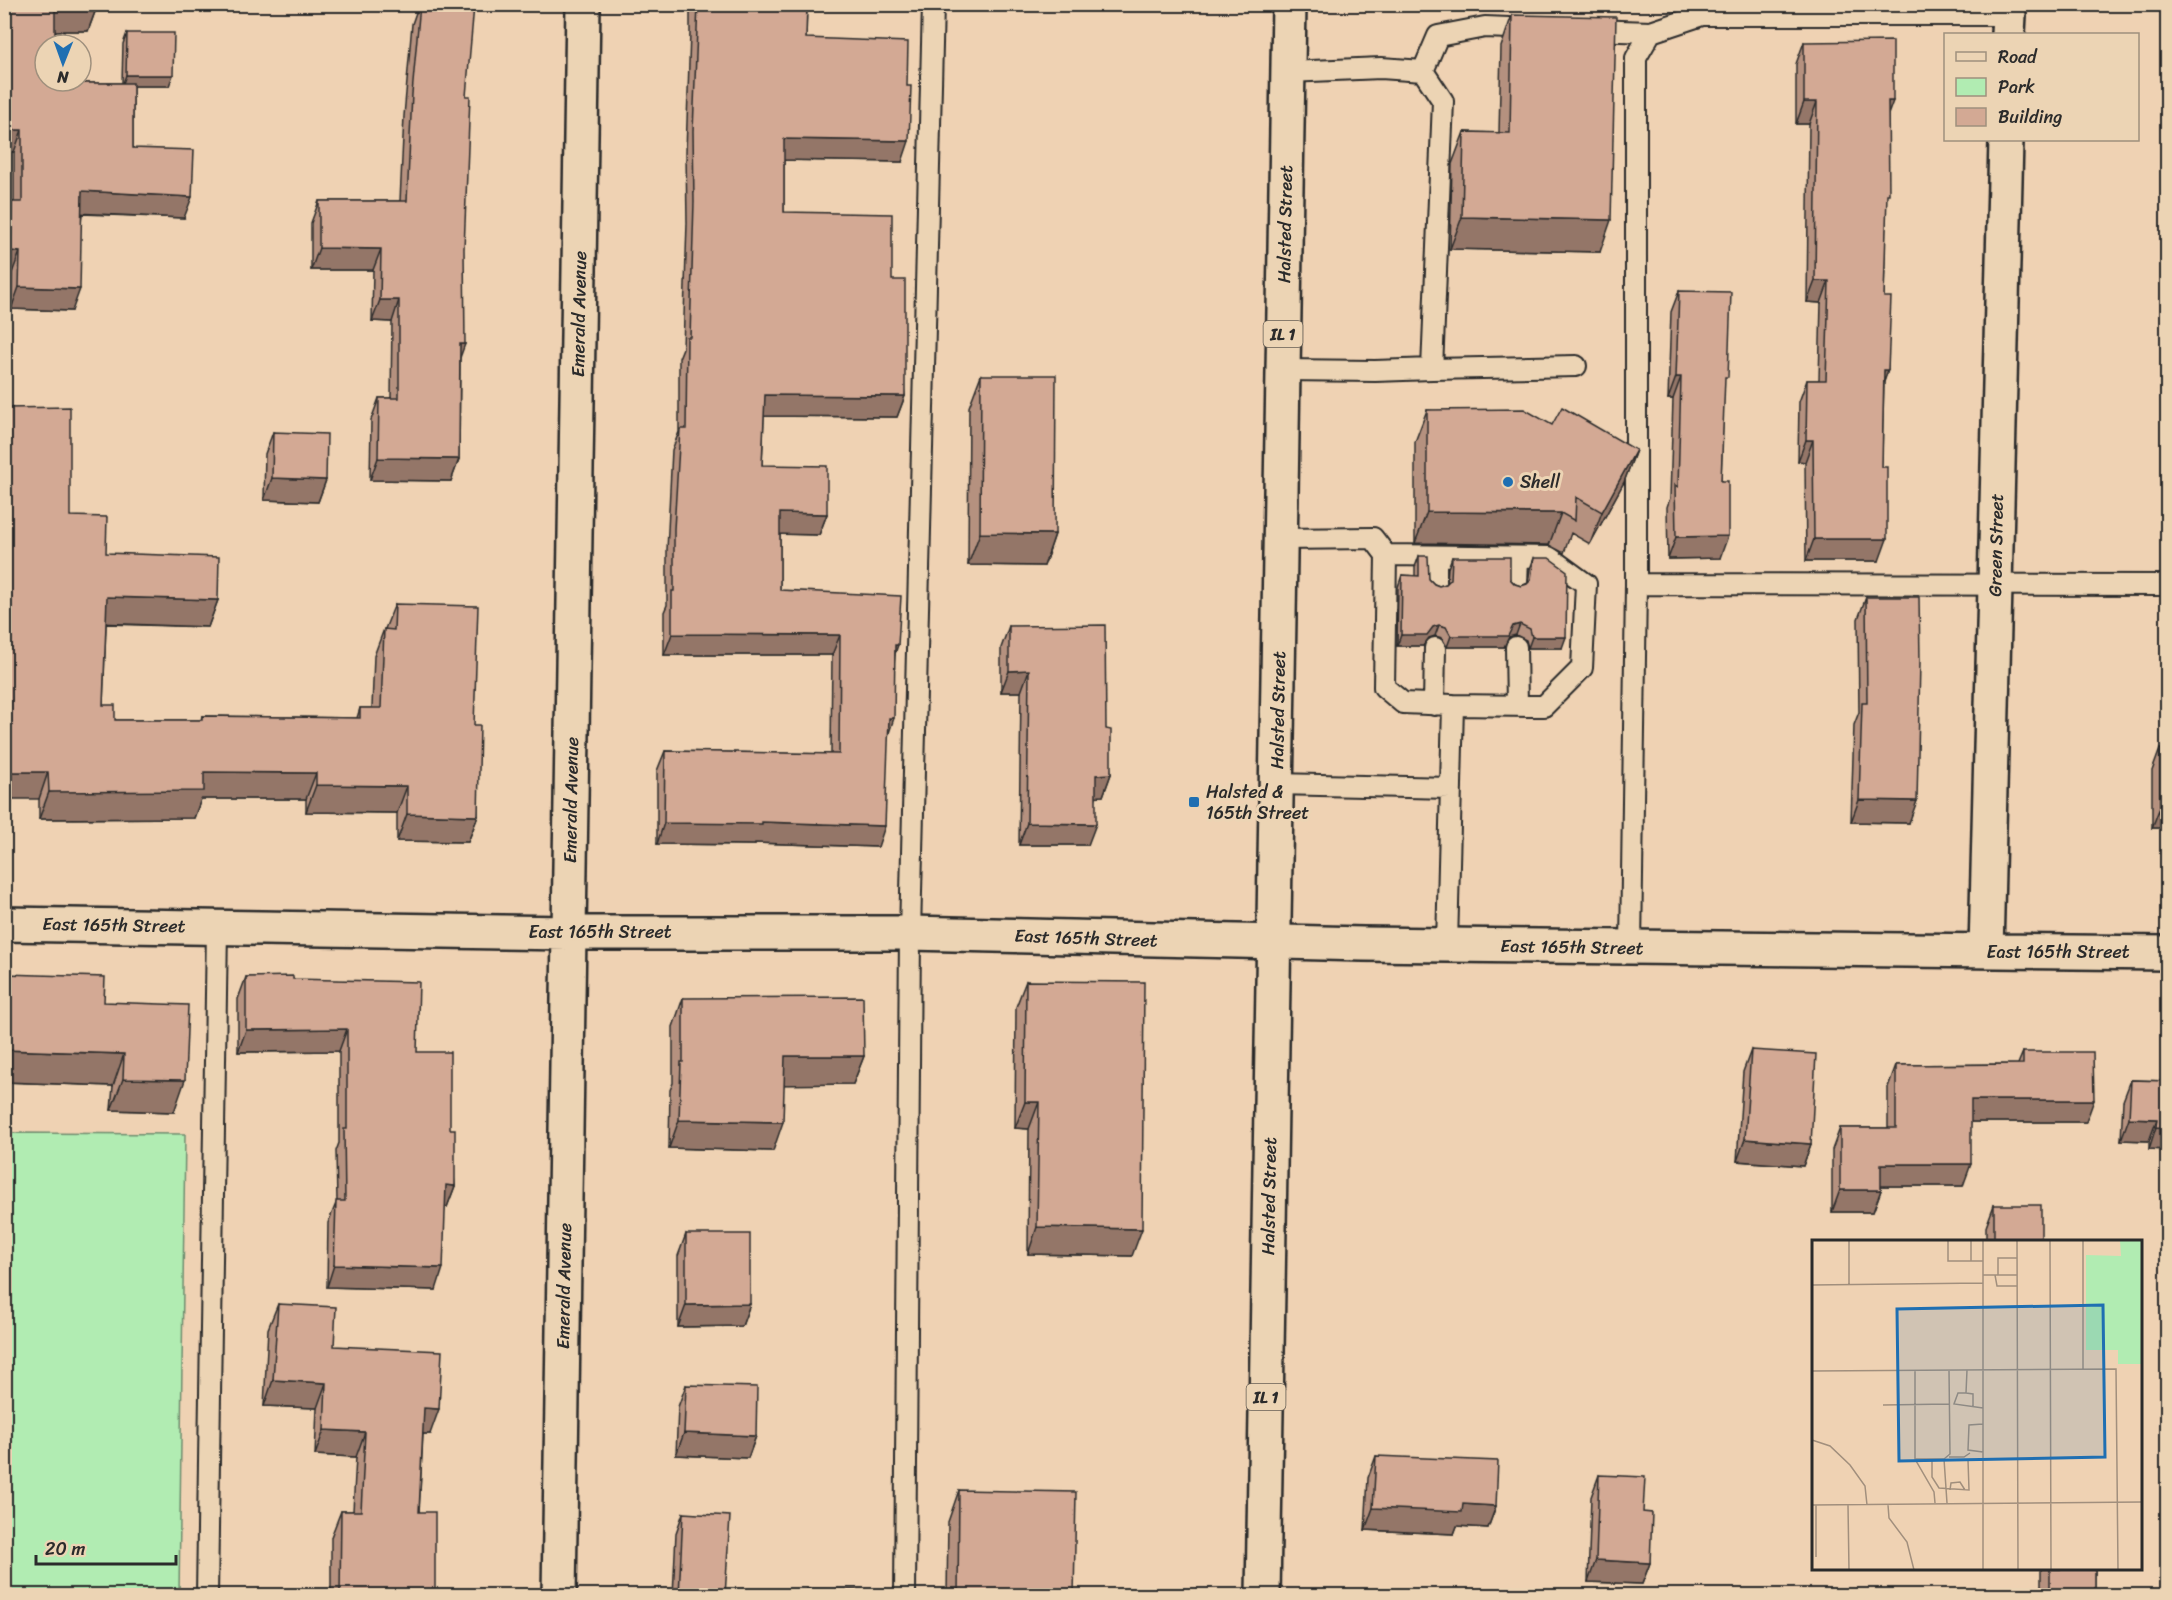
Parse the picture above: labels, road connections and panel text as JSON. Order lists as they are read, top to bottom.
{
  "streets": {
    "street": [
      "Halsted Street",
      "Emerald Avenue",
      "IL 1",
      "Green Street",
      "East 165th Street"
    ]
  },
  "crossings": [
    ["Halsted Street", "East 165th Street"],
    ["Emerald Avenue", "East 165th Street"],
    ["Green Street", "East 165th Street"]
  ],
  "places": {
    "other": ["Shell"],
    "transit": ["Halsted & 165th Street"]
  },
  "legend": ["Road", "Park", "Building"],
  "scale_bar": "20 m",
  "north": "bottom"
}
